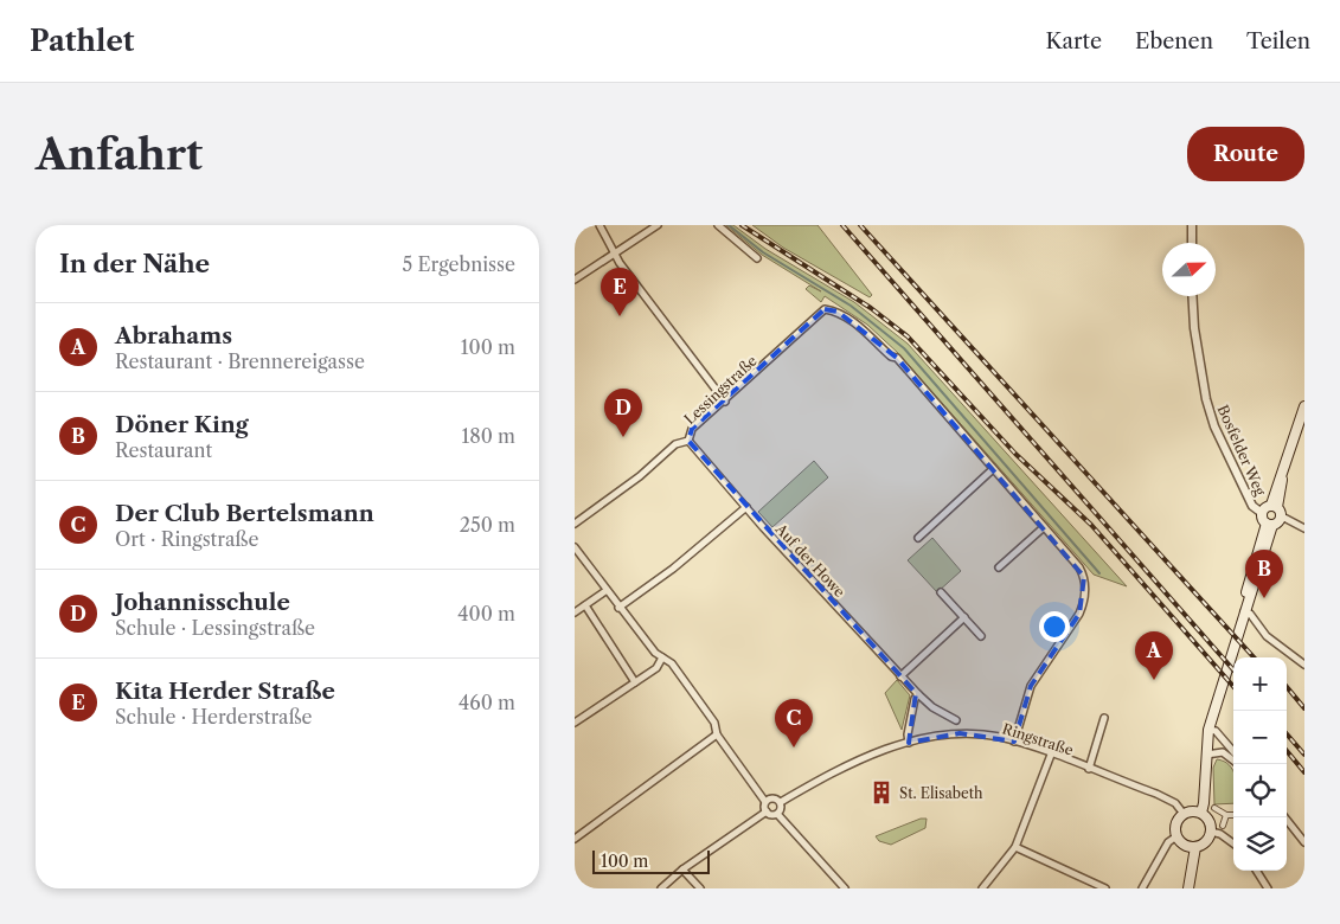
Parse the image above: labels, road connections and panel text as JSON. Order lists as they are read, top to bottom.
{
  "streets": {
    "street": [
      "Lessingstraße",
      "Bosfelder Weg",
      "Auf der Howe",
      "Ringstraße"
    ]
  },
  "crossings": [
    ["Lessingstraße", "Auf der Howe"]
  ],
  "places": {
    "building": ["St. Elisabeth"]
  },
  "scale_bar": "100 m",
  "north": "right",
  "page": {
    "header": "Pathlet",
    "nav": ["Karte", "Ebenen", "Teilen"],
    "buttons": "Route",
    "title": "Anfahrt",
    "heading": ["In der Nähe", "5 Ergebnisse"],
    "pins": [
      "E",
      "D",
      "B",
      "A",
      "C"
    ],
    "list": [
      {
        "mark": "A",
        "name": "Abrahams",
        "note": "Restaurant · Brennereigasse",
        "value": "100 m"
      },
      {
        "mark": "B",
        "name": "Döner King",
        "note": "Restaurant",
        "value": "180 m"
      },
      {
        "mark": "C",
        "name": "Der Club Bertelsmann",
        "note": "Ort · Ringstraße",
        "value": "250 m"
      },
      {
        "mark": "D",
        "name": "Johannisschule",
        "note": "Schule · Lessingstraße",
        "value": "400 m"
      },
      {
        "mark": "E",
        "name": "Kita Herder Straße",
        "note": "Schule · Herderstraße",
        "value": "460 m"
      }
    ],
    "map_buttons": ["+", "−"],
    "scale": "100 m"
  }
}
